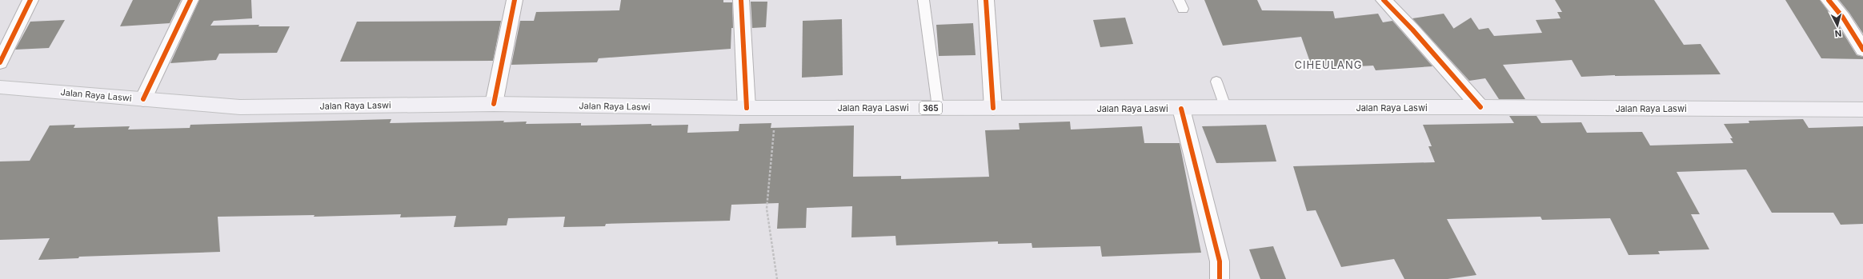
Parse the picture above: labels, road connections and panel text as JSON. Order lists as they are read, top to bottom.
{
  "streets": {
    "main road": ["Jalan Raya Laswi", "365"]
  },
  "districts": ["CIHEULANG"],
  "north": "bottom"
}
